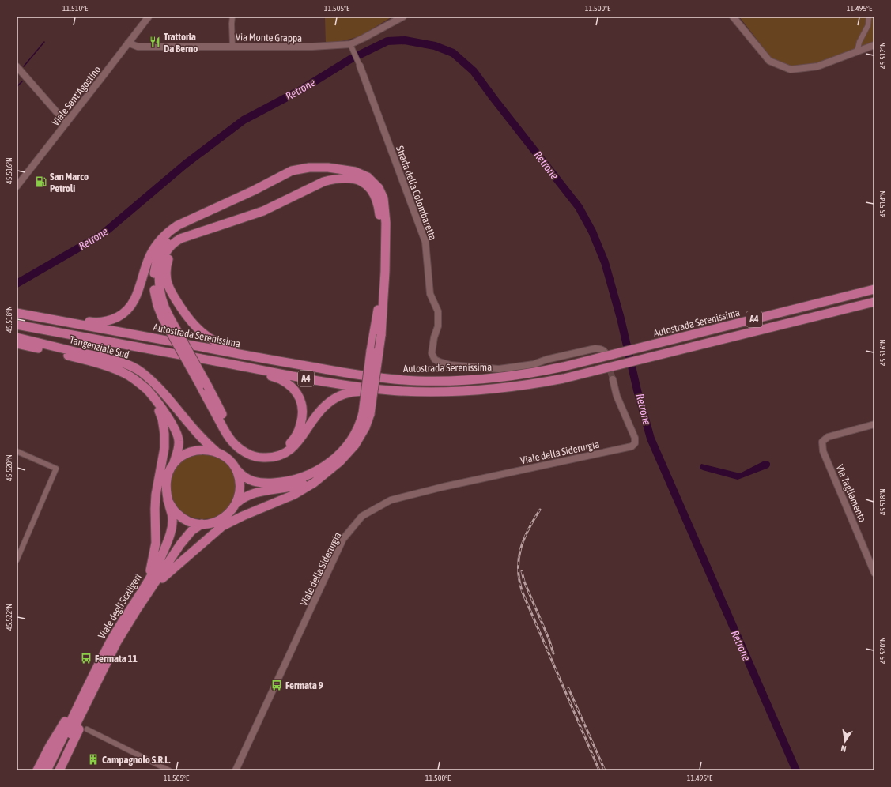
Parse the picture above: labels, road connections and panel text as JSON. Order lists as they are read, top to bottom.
{
  "streets": {
    "highway": [
      "A4",
      "Autostrada Serenissima",
      "Tangenziale Sud",
      "Viale degli Scaligeri"
    ],
    "street": [
      "Via Monte Grappa",
      "Viale Sant'Agostino",
      "Strada della Colombaretta",
      "Viale della Siderurgia",
      "Via Tagliamento"
    ]
  },
  "crossings": [
    ["Via Monte Grappa", "Viale Sant'Agostino"],
    ["Tangenziale Sud", "Viale degli Scaligeri"]
  ],
  "water": ["Retrone"],
  "places": {
    "restaurant": ["Trattoria Da Berno"],
    "fuel station": ["San Marco Petroli"],
    "bus stop": ["Fermata 11", "Fermata 9"],
    "building": ["Campagnolo S.R.L."]
  },
  "north": "bottom",
  "coordinates": [
    "11.510°E",
    "11.505°E",
    "11.500°E",
    "11.495°E",
    "45.512°N",
    "45.516°N",
    "45.514°N",
    "45.518°N",
    "45.520°N",
    "45.522°N"
  ]
}
